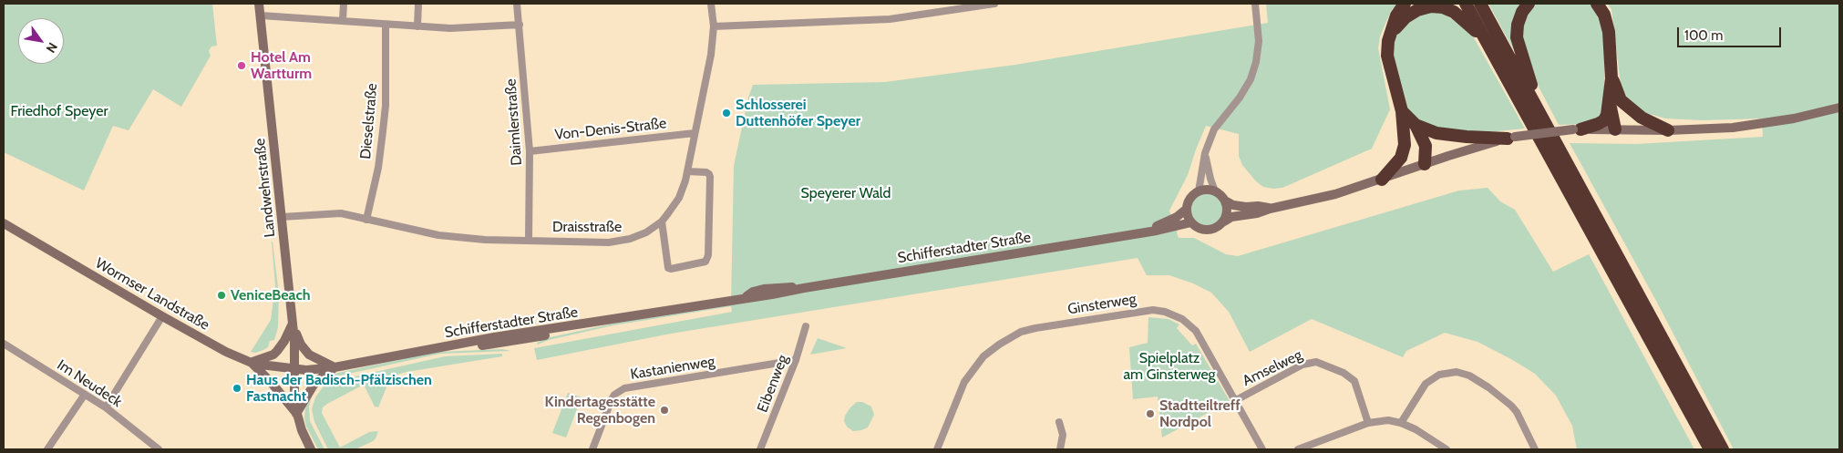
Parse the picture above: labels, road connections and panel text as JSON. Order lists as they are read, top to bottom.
{
  "streets": {
    "main road": ["Landwehrstraße", "Schifferstadter Straße", "Wormser Landstraße"],
    "street": [
      "Dieselstraße",
      "Daimlerstraße",
      "Von-Denis-Straße",
      "Draisstraße",
      "Ginsterweg",
      "Kastanienweg",
      "Amselweg",
      "Im Neudeck",
      "Eibenweg"
    ]
  },
  "crossings": [
    ["Dieselstraße", "Draisstraße"],
    ["Daimlerstraße", "Von-Denis-Straße"],
    ["Daimlerstraße", "Draisstraße"],
    ["Von-Denis-Straße", "Draisstraße"],
    ["Landwehrstraße", "Draisstraße"],
    ["Landwehrstraße", "Schifferstadter Straße"],
    ["Landwehrstraße", "Wormser Landstraße"],
    ["Schifferstadter Straße", "Wormser Landstraße"],
    ["Ginsterweg", "Amselweg"],
    ["Kastanienweg", "Eibenweg"]
  ],
  "parks": ["Friedhof Speyer", "Speyerer Wald", "Spielplatz am Ginsterweg"],
  "places": [
    "Hotel Am Wartturm",
    "Schlosserei Duttenhöfer Speyer",
    "VeniceBeach",
    "Haus der Badisch-Pfälzischen Fastnacht",
    "Kindertagesstätte Regenbogen",
    "Stadtteiltreff Nordpol"
  ],
  "scale_bar": "100 m",
  "north": "bottom right"
}
